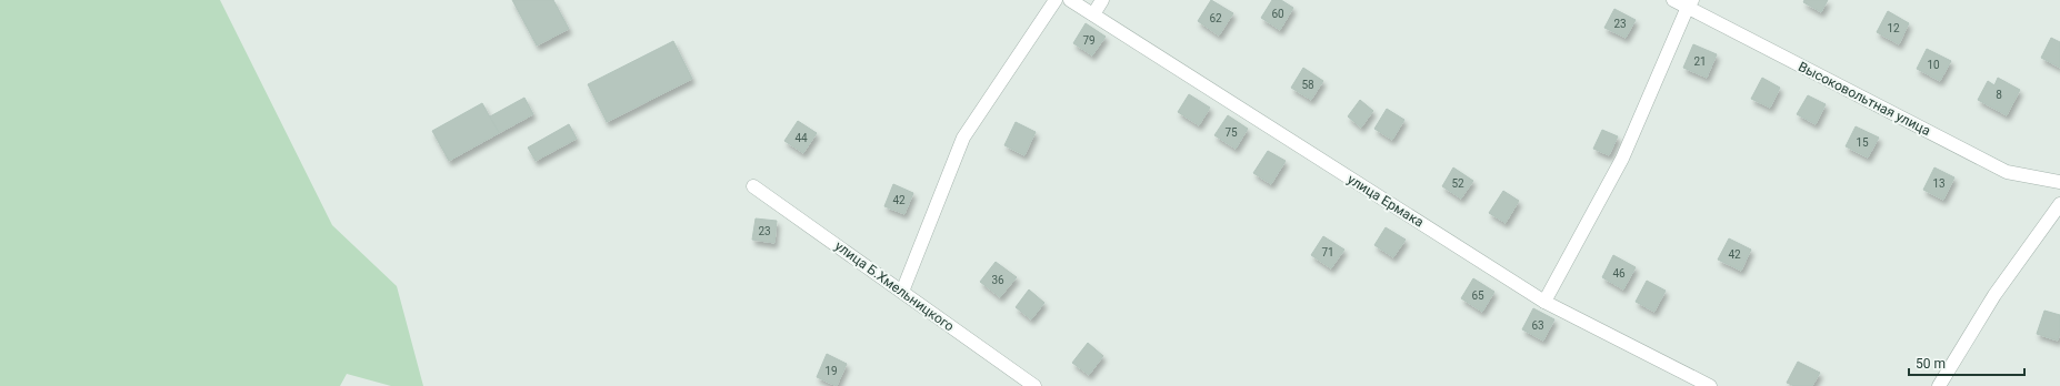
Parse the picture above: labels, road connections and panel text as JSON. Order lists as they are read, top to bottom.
{
  "streets": {
    "street": ["Высоковольтная улица", "улица Ермака", "улица Б.Хмельницкого"]
  },
  "house_numbers": [
    "60",
    "62",
    "23",
    "12",
    "79",
    "21",
    "10",
    "58",
    "8",
    "75",
    "44",
    "15",
    "52",
    "13",
    "42",
    "23",
    "71",
    "42",
    "46",
    "36",
    "65",
    "63",
    "19"
  ],
  "scale_bar": "50 m"
}
